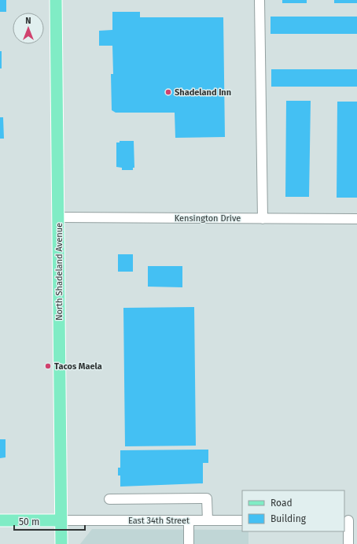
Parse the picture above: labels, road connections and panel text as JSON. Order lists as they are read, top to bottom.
{
  "streets": {
    "main road": ["North Shadeland Avenue", "East 34th Street"],
    "street": ["Kensington Drive"]
  },
  "crossings": [
    ["Kensington Drive", "North Shadeland Avenue"],
    ["North Shadeland Avenue", "East 34th Street"]
  ],
  "places": ["Shadeland Inn", "Tacos Maela"],
  "legend": ["Road", "Building"],
  "scale_bar": "50 m",
  "north": "top"
}
